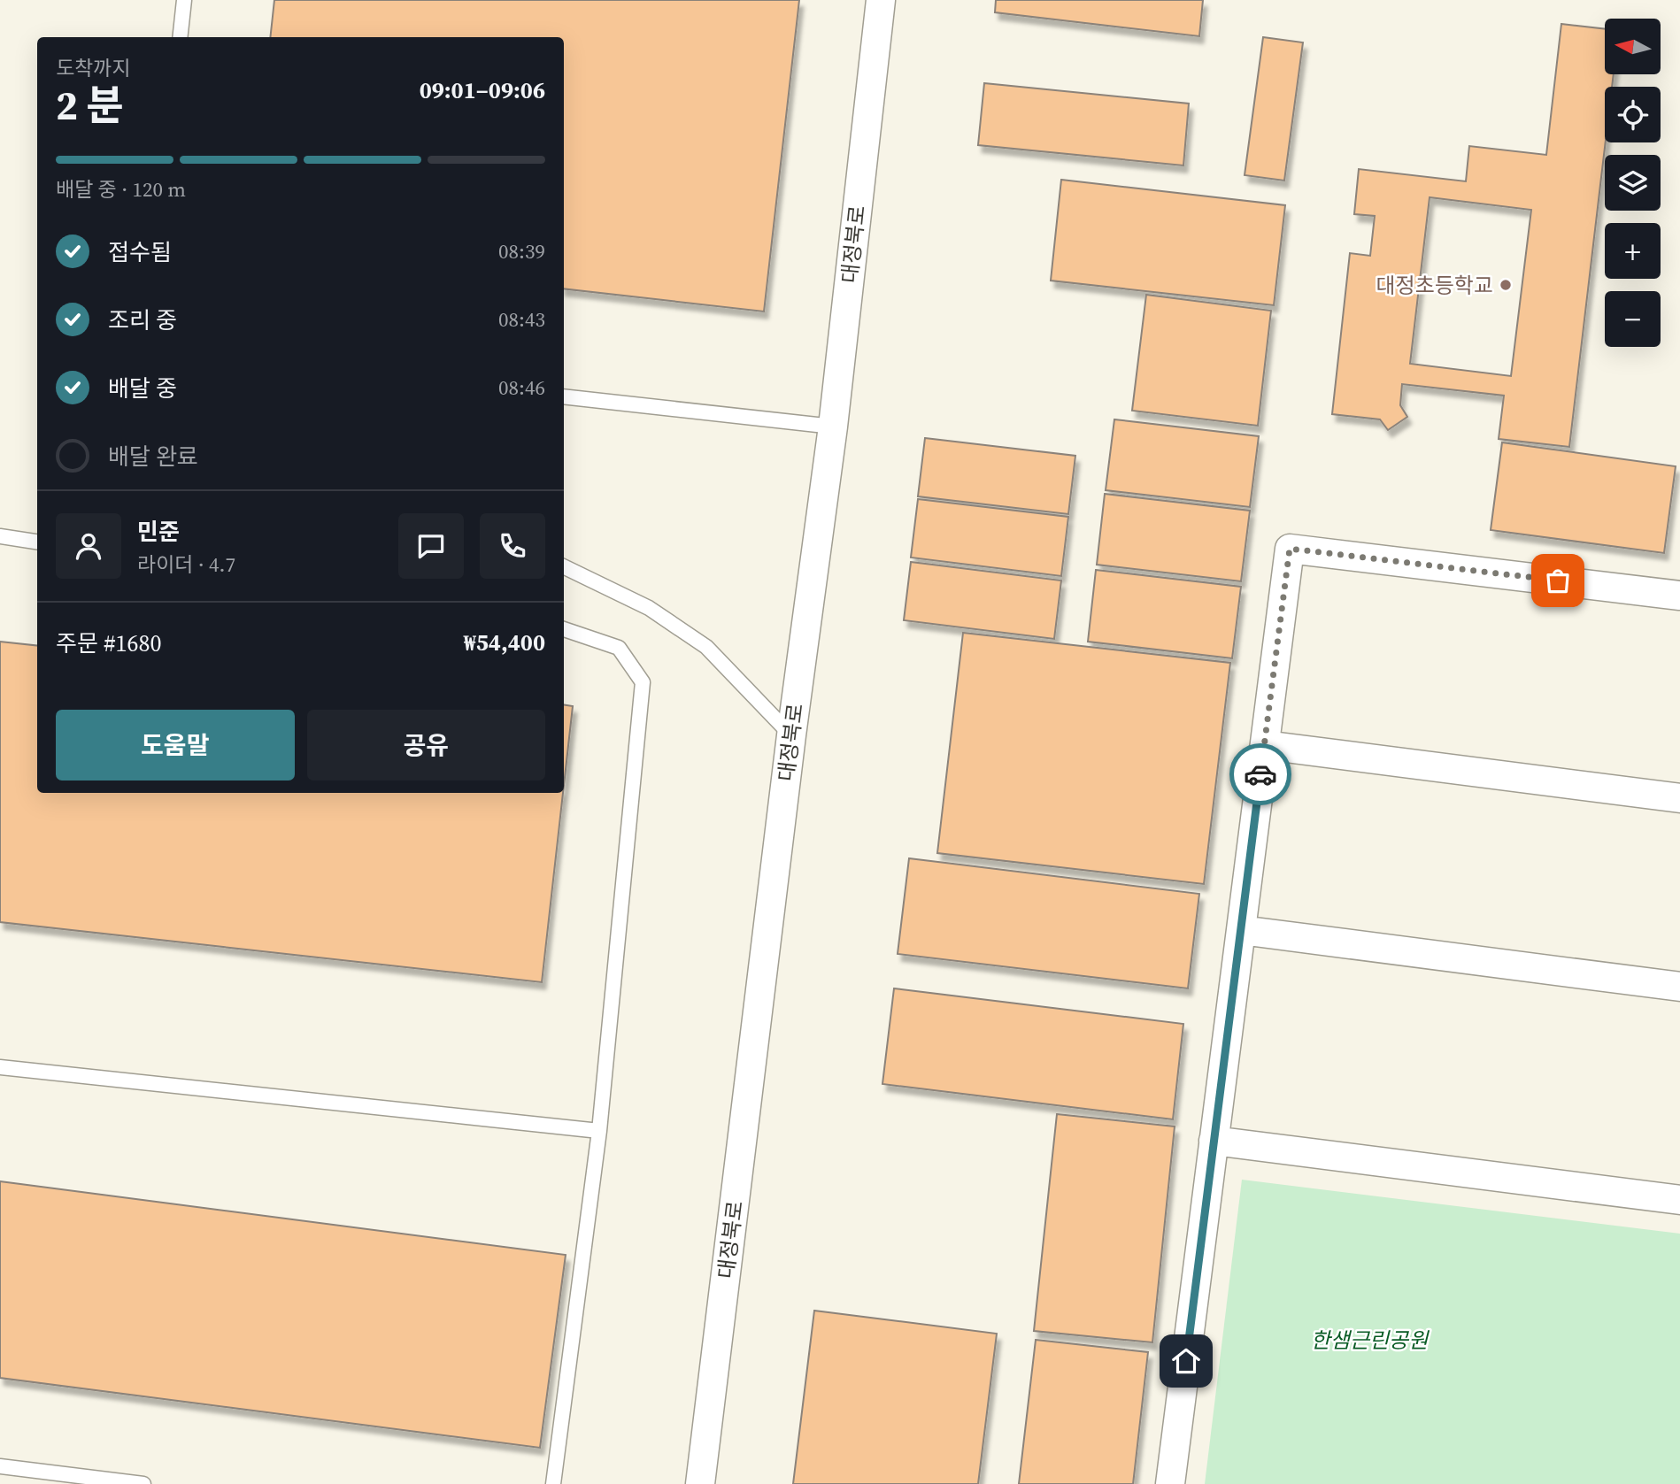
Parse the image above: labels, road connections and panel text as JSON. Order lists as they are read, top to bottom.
{
  "streets": {
    "street": ["대정북로"]
  },
  "parks": ["한샘근린공원"],
  "places": ["대정초등학교"],
  "north": "left",
  "page": {
    "map_buttons": ["+", "−"],
    "heading": ["2 분", "도착까지", "09:01–09:06"],
    "panel": [
      "민준",
      "라이더 · 4.7",
      "주문 #1680",
      "₩54,400"
    ],
    "bar": "배달 중 · 120 m",
    "list": [
      ["접수됨", "08:39"],
      ["조리 중", "08:43"],
      ["배달 중", "08:46"],
      "배달 완료"
    ],
    "buttons": ["도움말", "공유"]
  }
}
